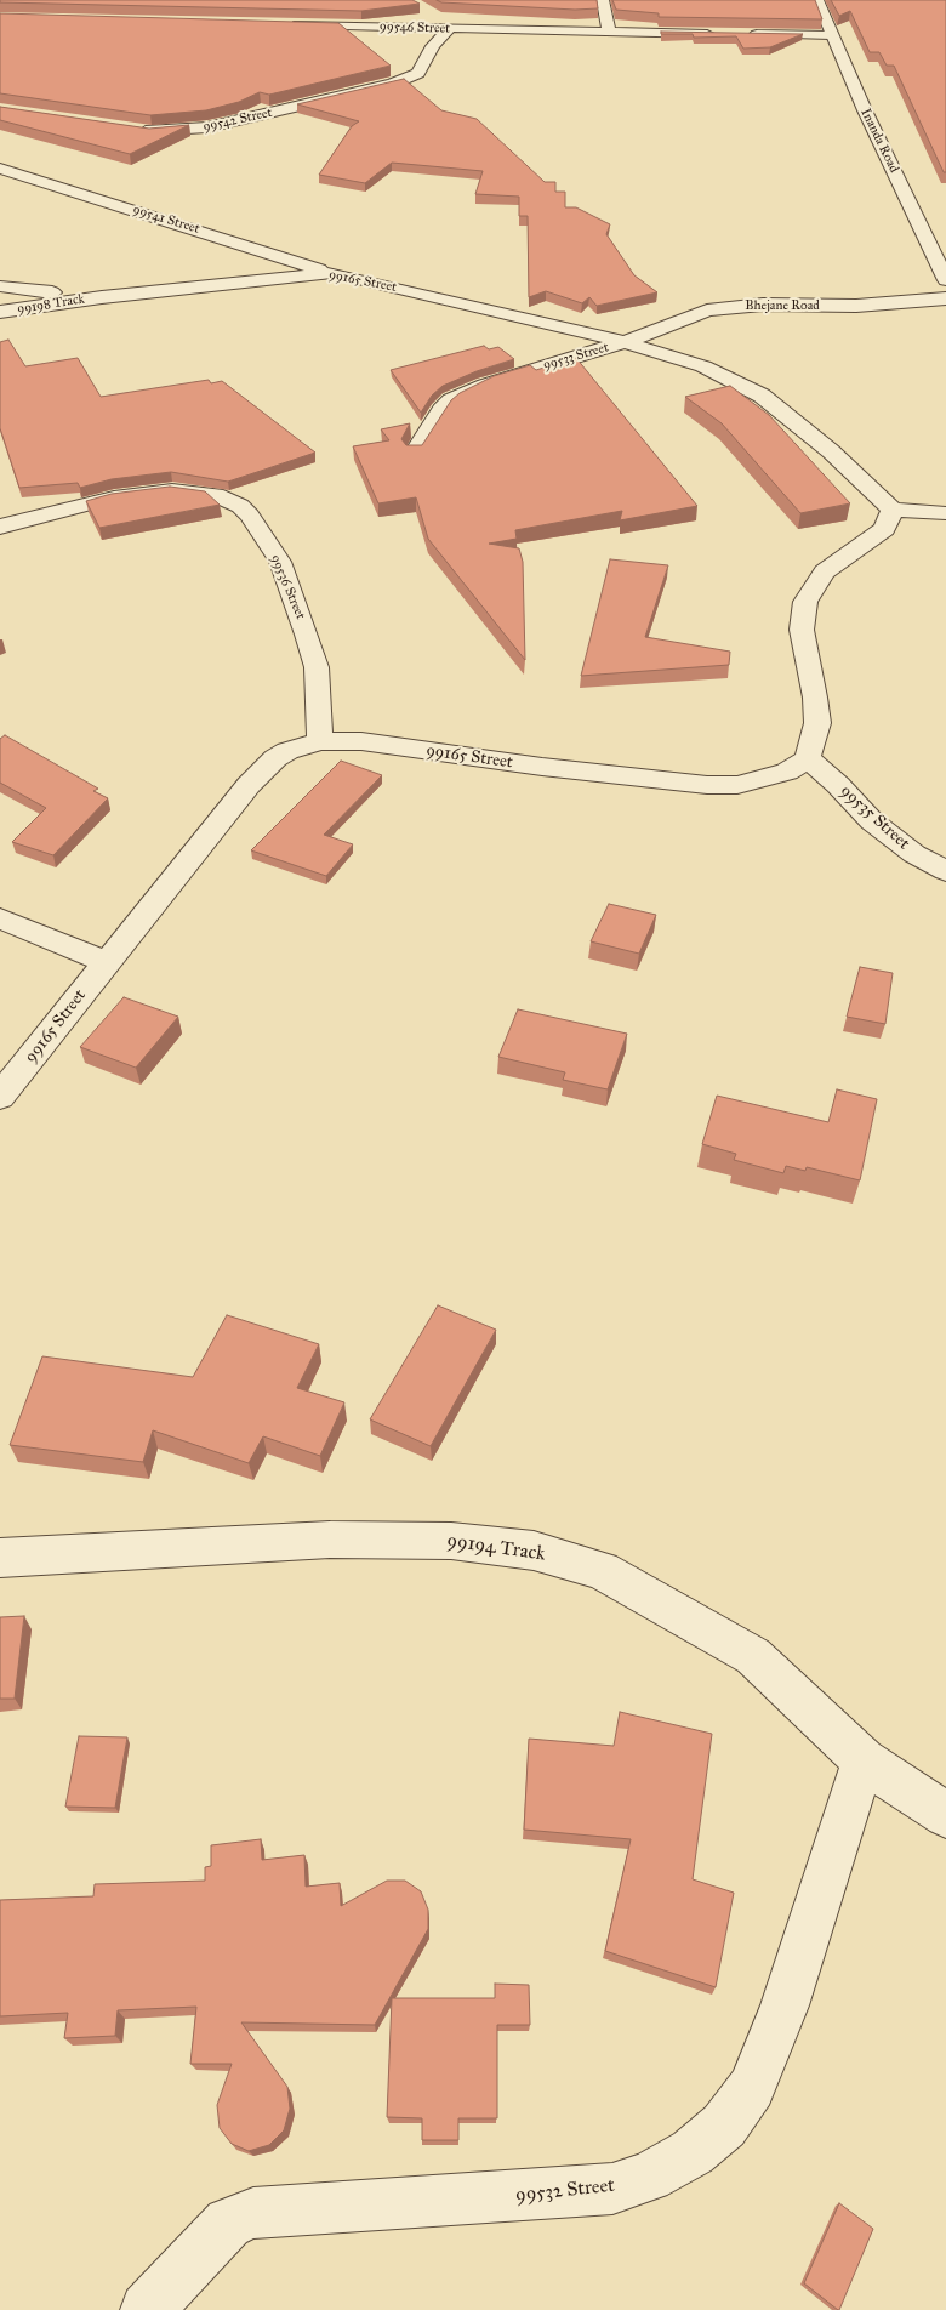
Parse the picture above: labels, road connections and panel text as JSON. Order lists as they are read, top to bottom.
{
  "streets": {
    "street": [
      "99546 Street",
      "99542 Street",
      "Inanda Road",
      "99541 Street",
      "99165 Street",
      "99198 Track",
      "Bhejane Road",
      "99533 Street",
      "99536 Street",
      "99535 Street",
      "99194 Track",
      "99532 Street"
    ]
  },
  "crossings": [
    ["99546 Street", "99542 Street"],
    ["99541 Street", "99165 Street"],
    ["99165 Street", "99198 Track"],
    ["99165 Street", "Bhejane Road"],
    ["99165 Street", "99533 Street"],
    ["99165 Street", "99536 Street"],
    ["99165 Street", "99535 Street"],
    ["Bhejane Road", "99533 Street"],
    ["99194 Track", "99532 Street"]
  ]
}
